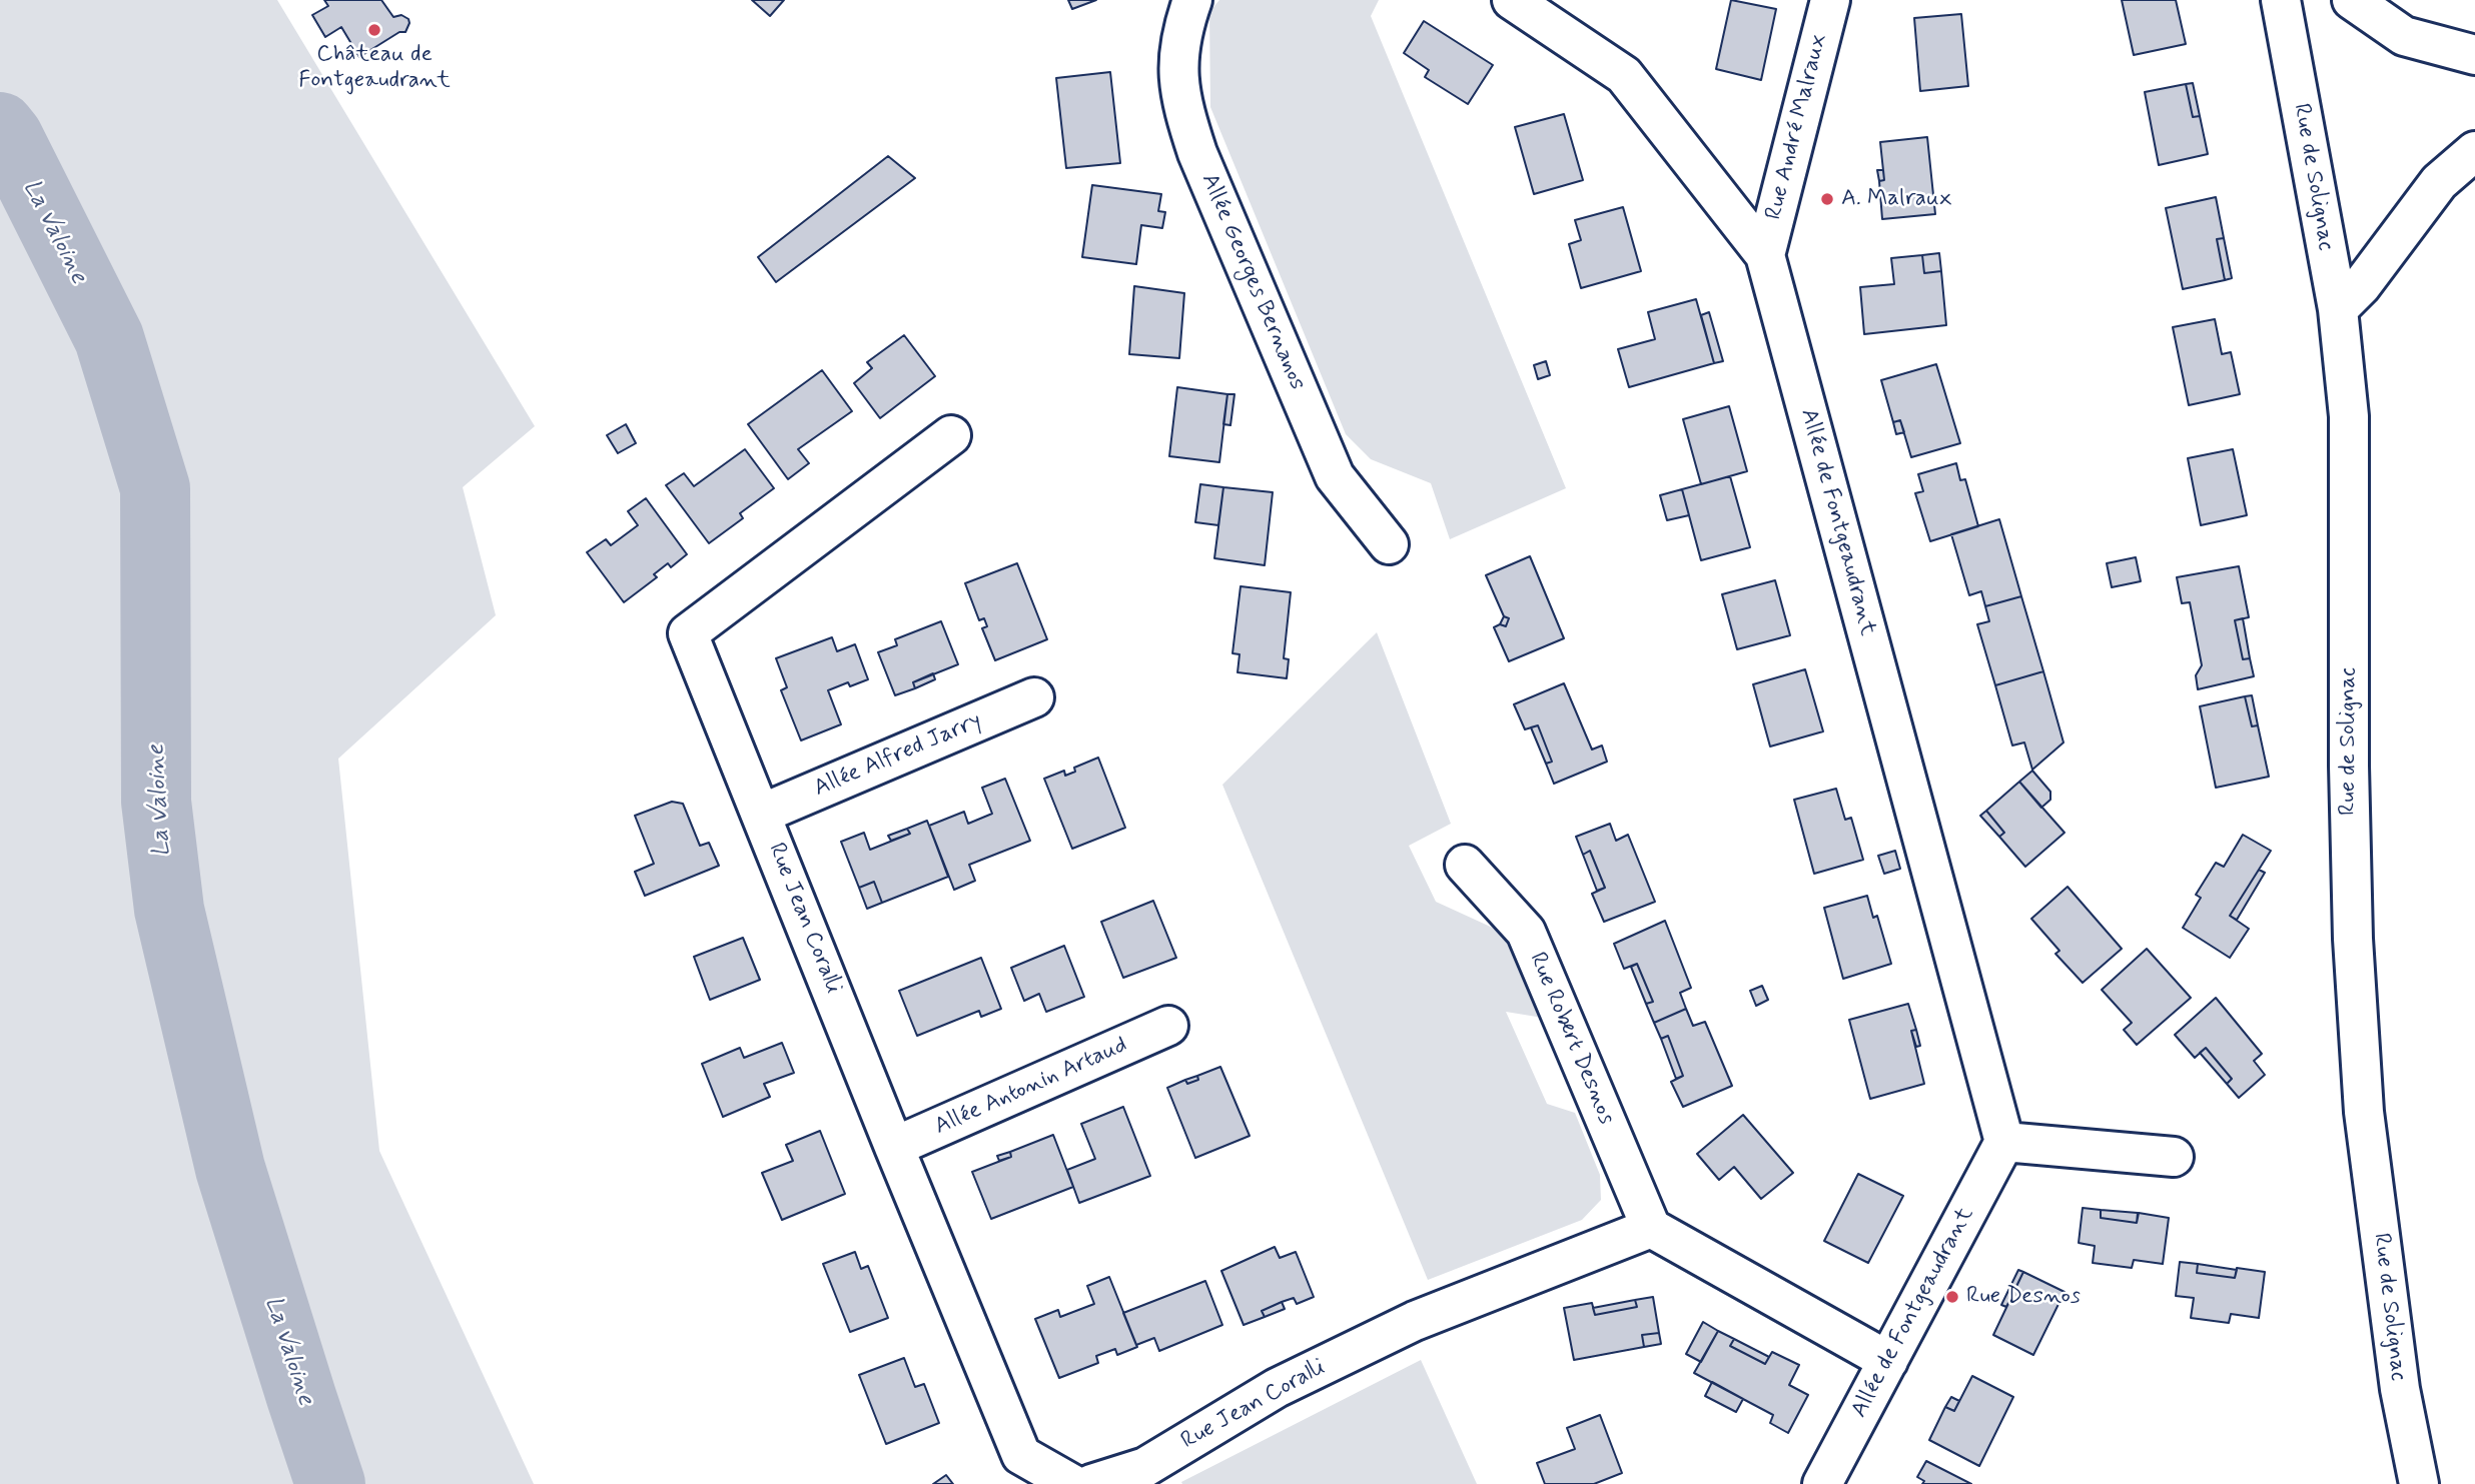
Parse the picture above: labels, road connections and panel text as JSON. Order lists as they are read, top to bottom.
{
  "streets": {
    "street": [
      "Rue André Malraux",
      "Rue de Solignac",
      "Allée Georges Bernanos",
      "Allée de Fontgeaudrant",
      "Allée Alfred Jarry",
      "Rue Jean Coralli",
      "Rue Robert Desnos",
      "Allée Antonin Artaud"
    ]
  },
  "crossings": [
    ["Rue André Malraux", "Allée de Fontgeaudrant"],
    ["Allée Alfred Jarry", "Rue Jean Coralli"],
    ["Rue Jean Coralli", "Rue Robert Desnos"],
    ["Rue Jean Coralli", "Allée Antonin Artaud"]
  ],
  "water": ["La Valoine"],
  "places": ["Château de Fontgeaudrant", "A. Malraux", "Rue Desnos"]
}
